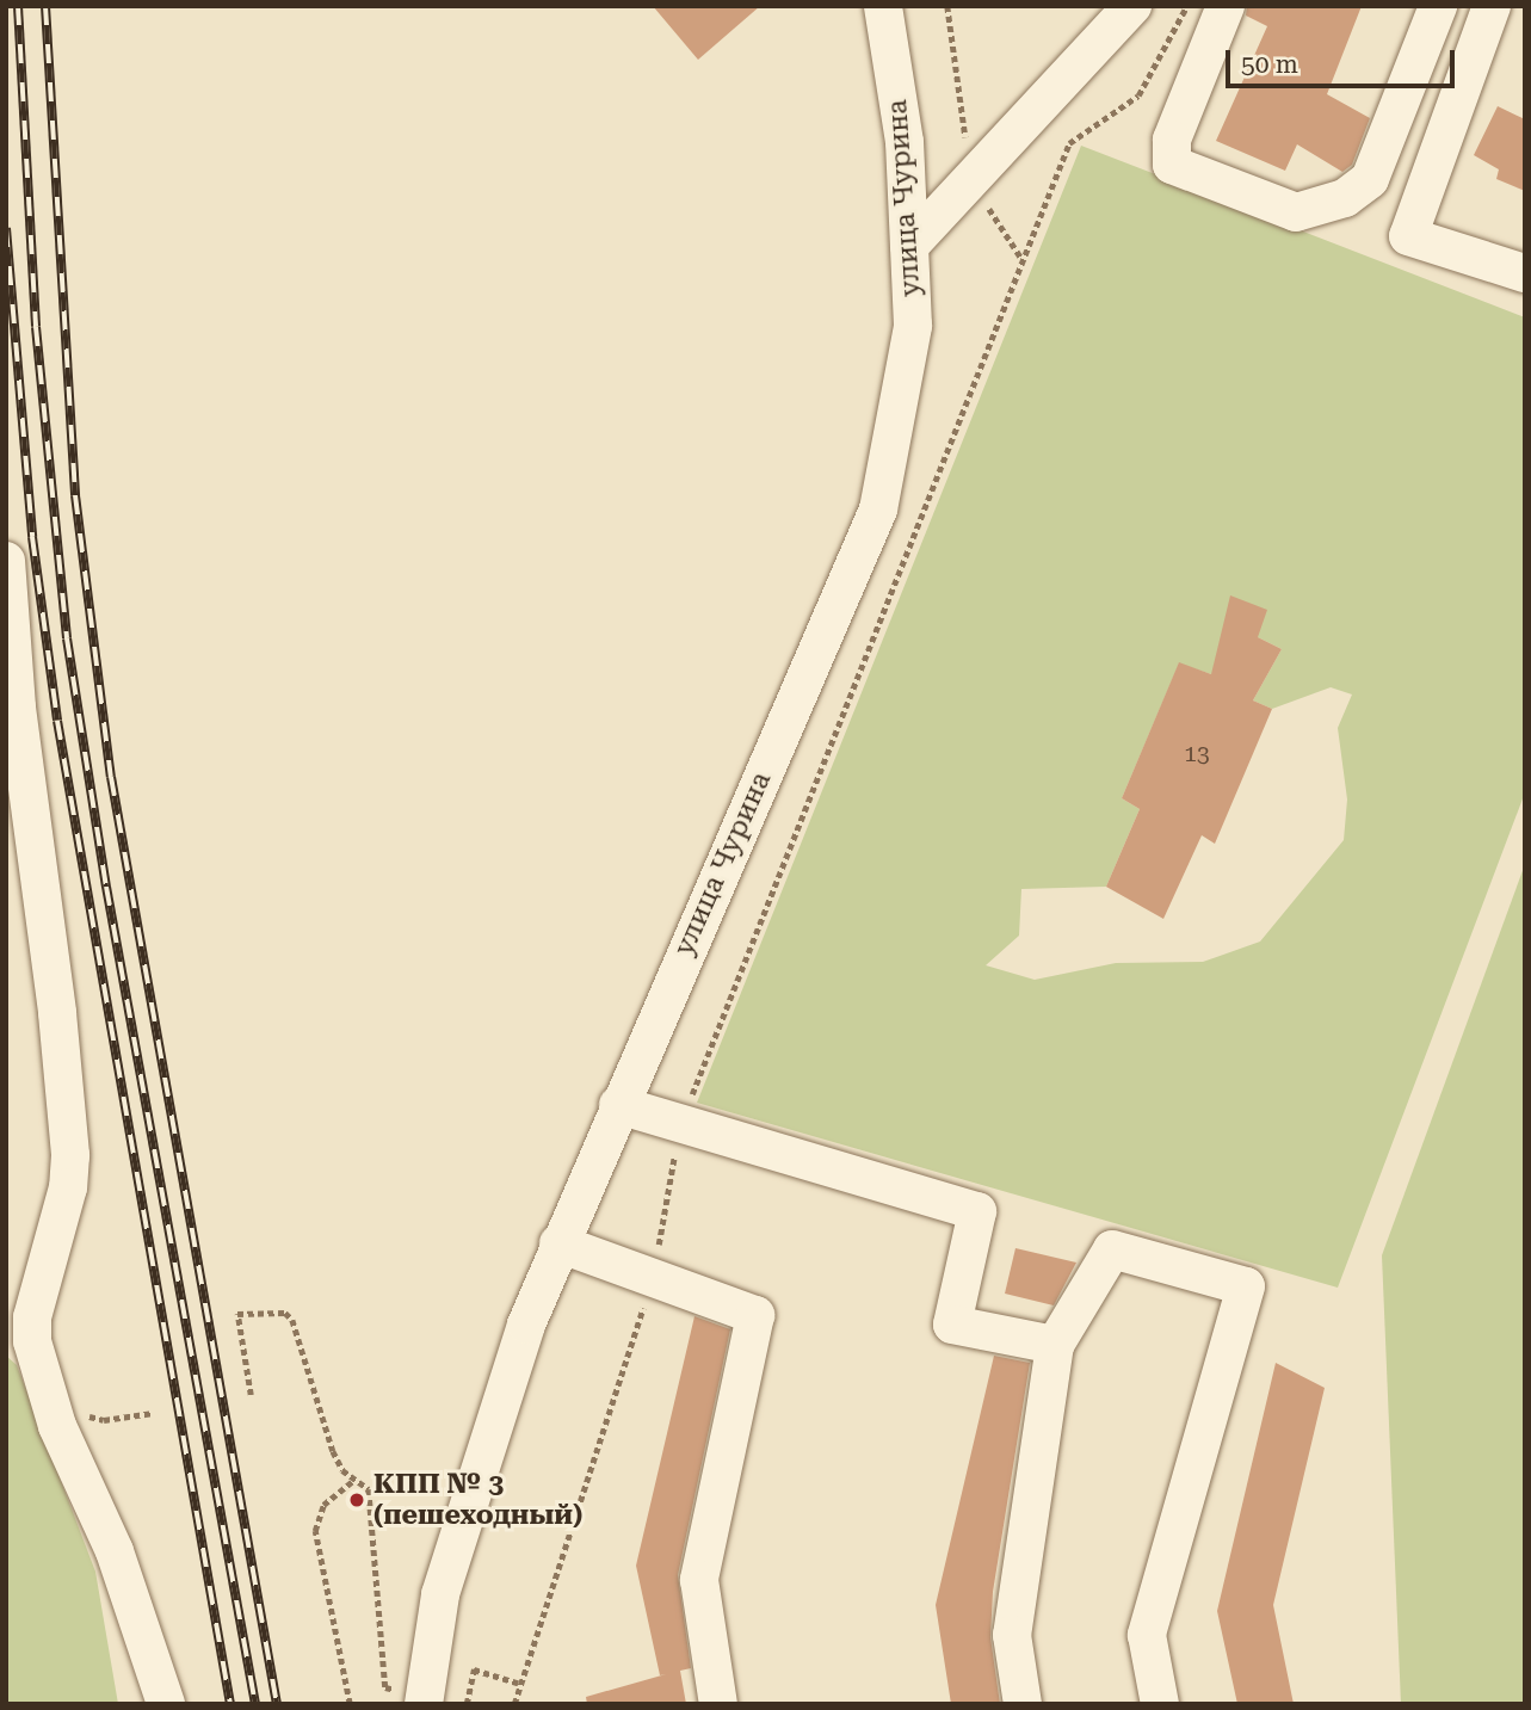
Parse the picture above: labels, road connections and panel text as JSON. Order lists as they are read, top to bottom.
{
  "streets": {
    "street": ["улица Чурина"]
  },
  "places": ["КПП № 3 (пешеходный)"],
  "house_numbers": ["13"],
  "scale_bar": "50 m"
}
